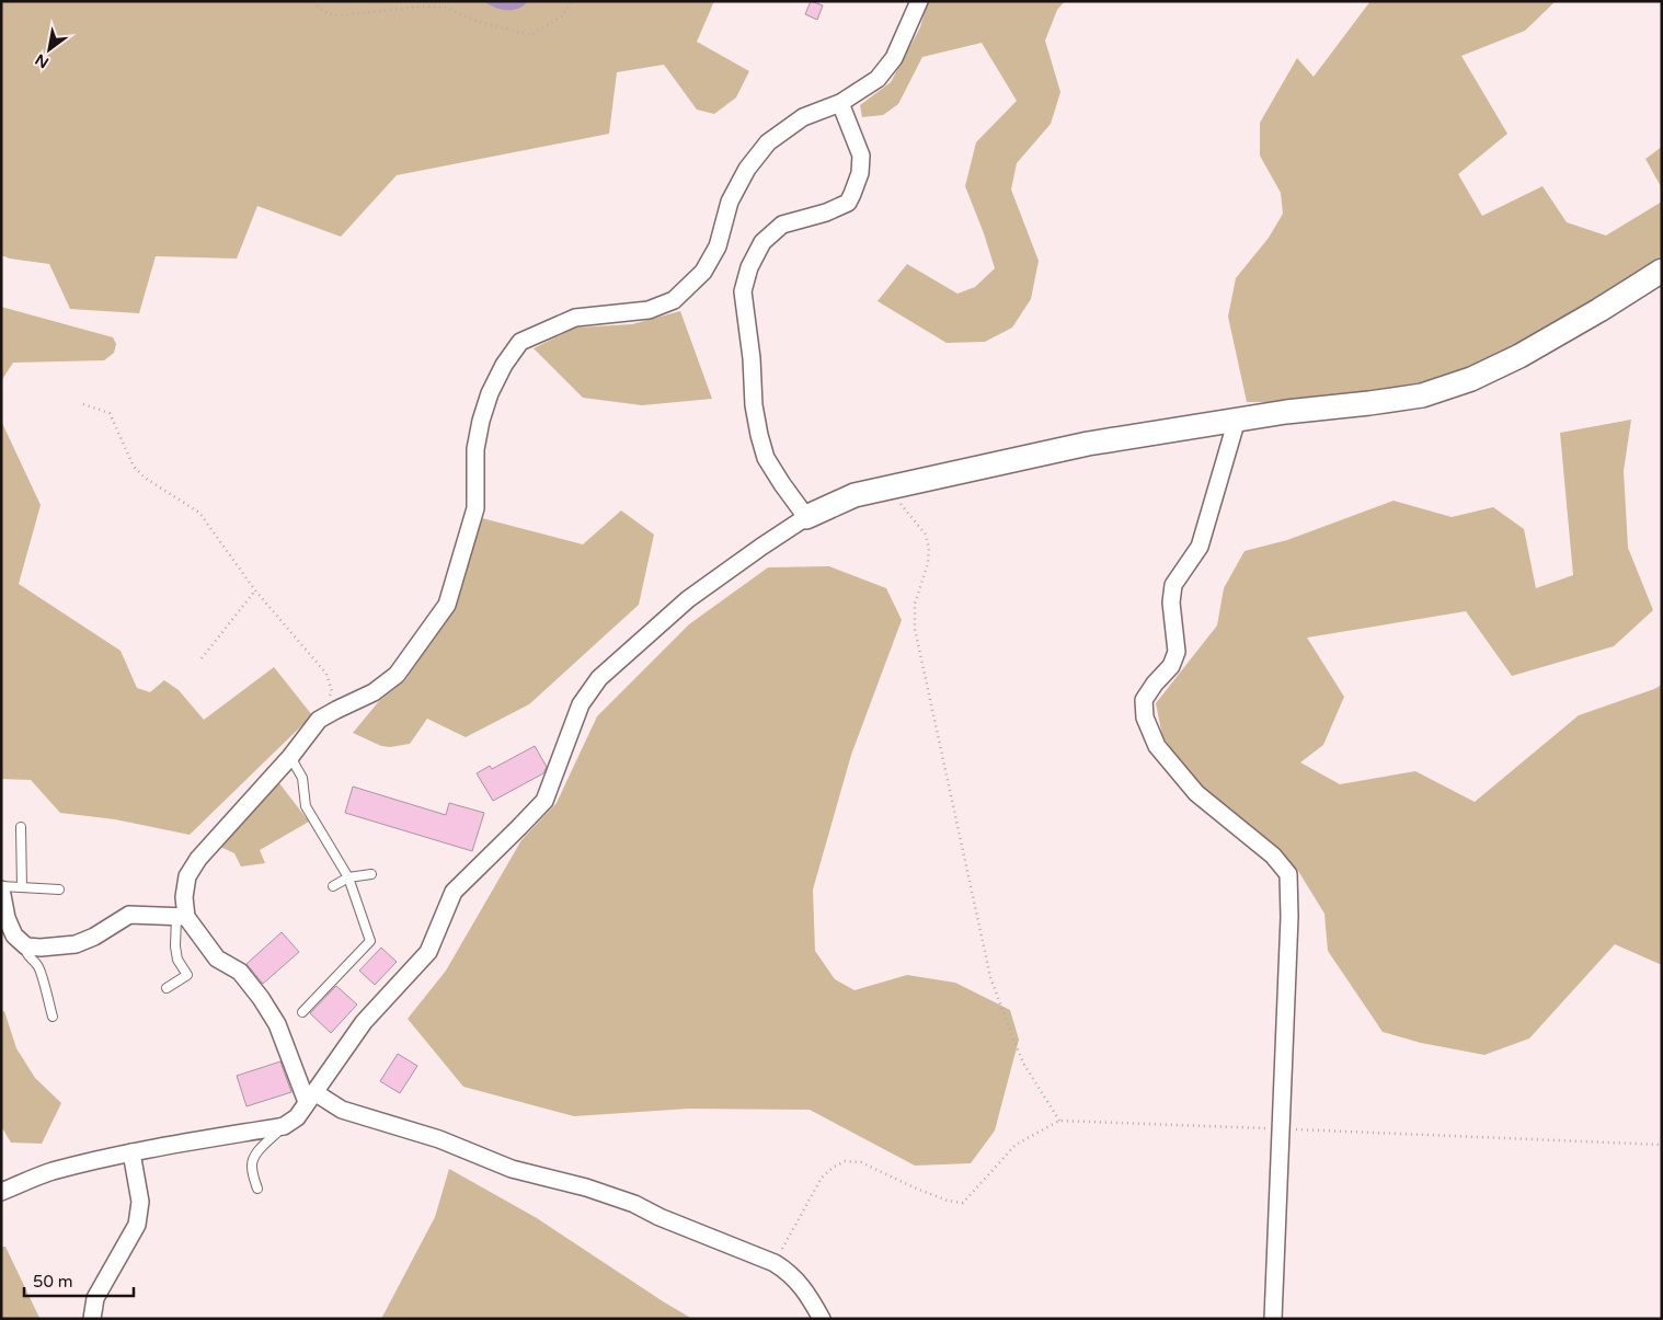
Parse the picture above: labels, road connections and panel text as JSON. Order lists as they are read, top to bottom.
{
  "scale_bar": "50 m",
  "north": "bottom left"
}
